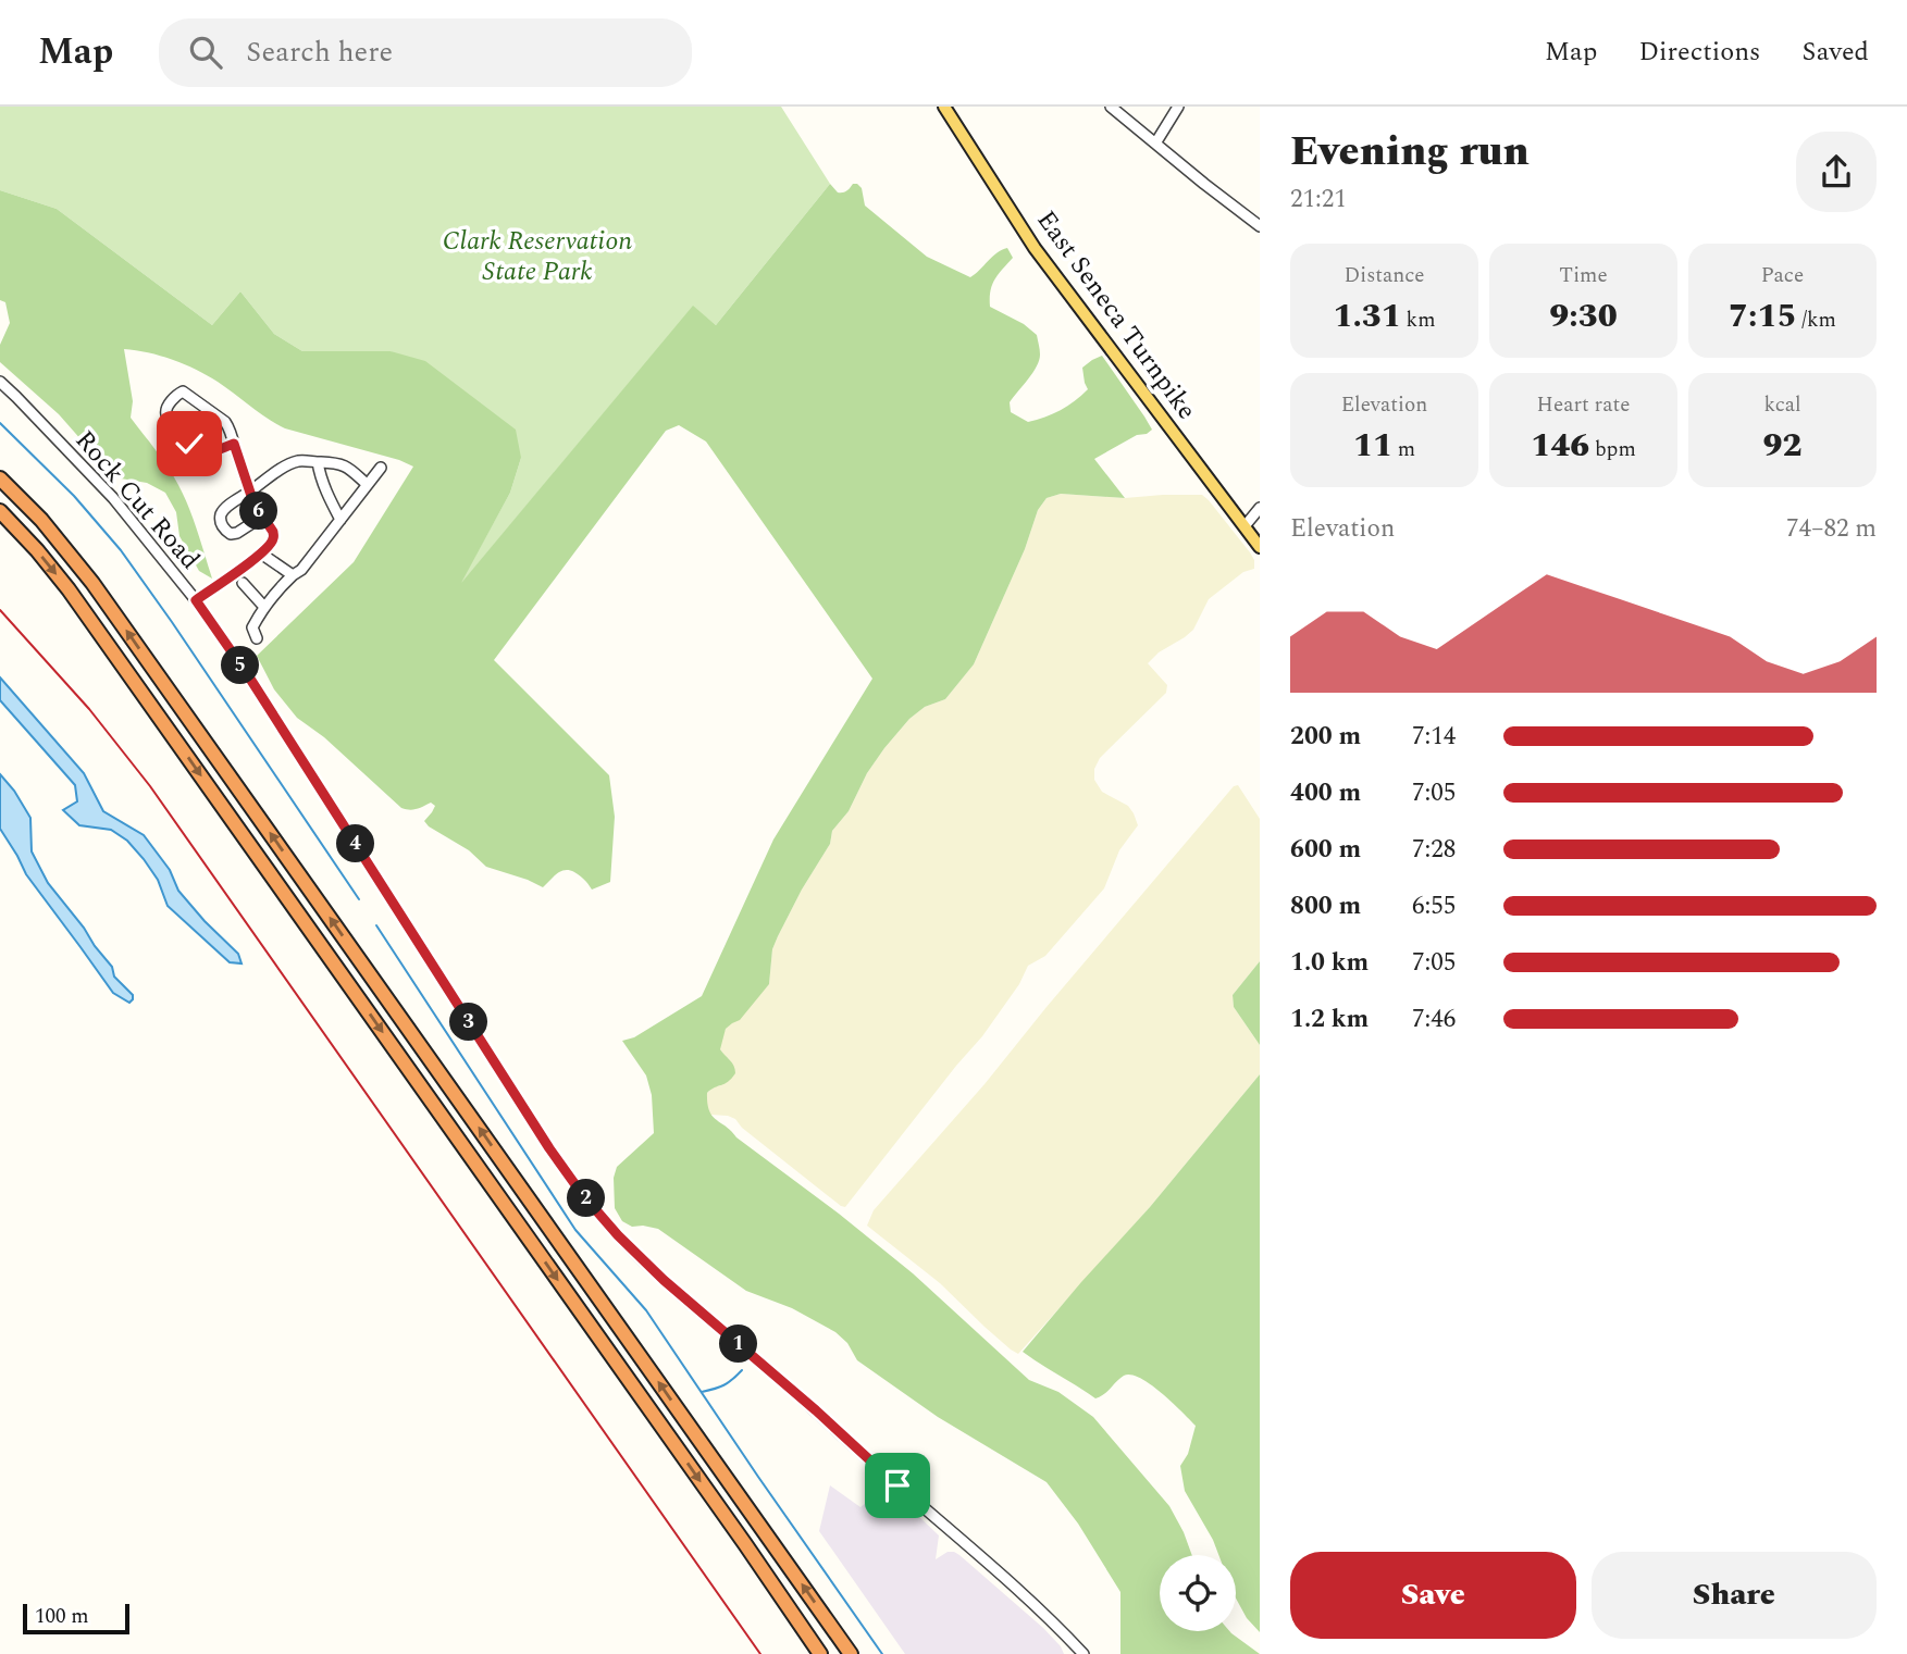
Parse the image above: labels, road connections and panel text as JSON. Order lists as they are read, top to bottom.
{
  "streets": {
    "main road": ["East Seneca Turnpike"],
    "street": ["Rock Cut Road"]
  },
  "parks": ["Clark Reservation State Park"],
  "scale_bar": "100 m",
  "page": {
    "header": "Map",
    "search": "Search here",
    "nav": ["Map", "Directions", "Saved"],
    "heading": ["Evening run", "21:21"],
    "stats": [
      ["Distance", "1.31 km"],
      ["Time", "9:30"],
      ["Pace", "7:15 /km"],
      ["Elevation", "11 m"],
      ["Heart rate", "146 bpm"],
      ["kcal", "92"]
    ],
    "pins": [
      "6",
      "5",
      "4",
      "3",
      "2",
      "1"
    ],
    "chart": ["Elevation", "74–82 m"],
    "list": [
      {
        "name": "200 m",
        "note": "7:14"
      },
      {
        "name": "400 m",
        "note": "7:05"
      },
      {
        "name": "600 m",
        "note": "7:28"
      },
      {
        "name": "800 m",
        "note": "6:55"
      },
      {
        "name": "1.0 km",
        "note": "7:05"
      },
      {
        "name": "1.2 km",
        "note": "7:46"
      }
    ],
    "buttons": ["Save", "Share"],
    "scale": "100 m"
  }
}
